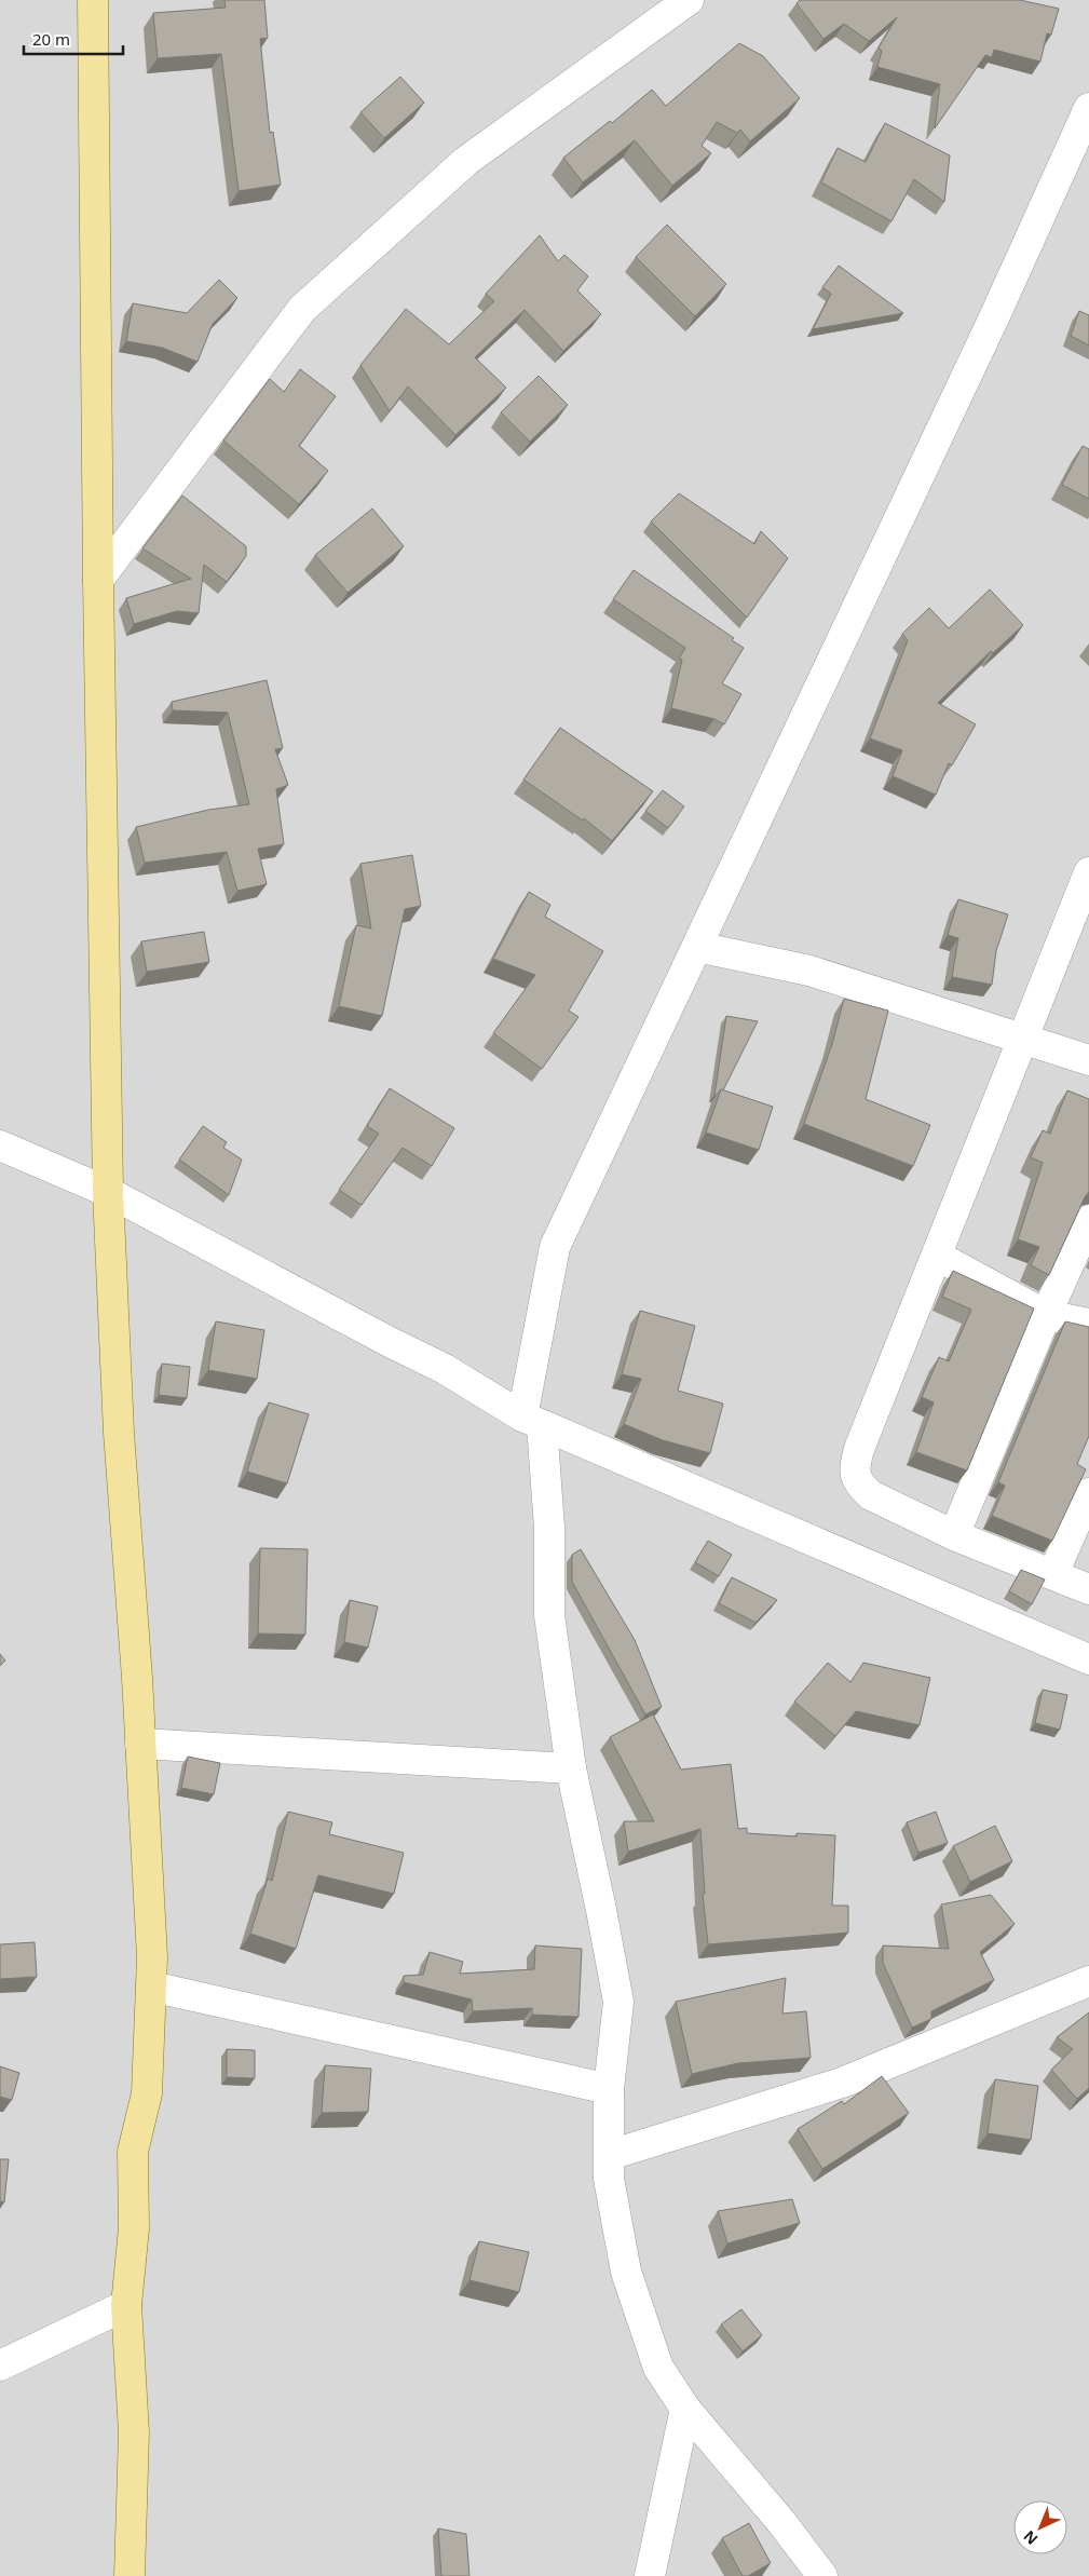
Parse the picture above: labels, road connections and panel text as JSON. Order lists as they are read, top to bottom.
{
  "scale_bar": "20 m",
  "north": "bottom left"
}
